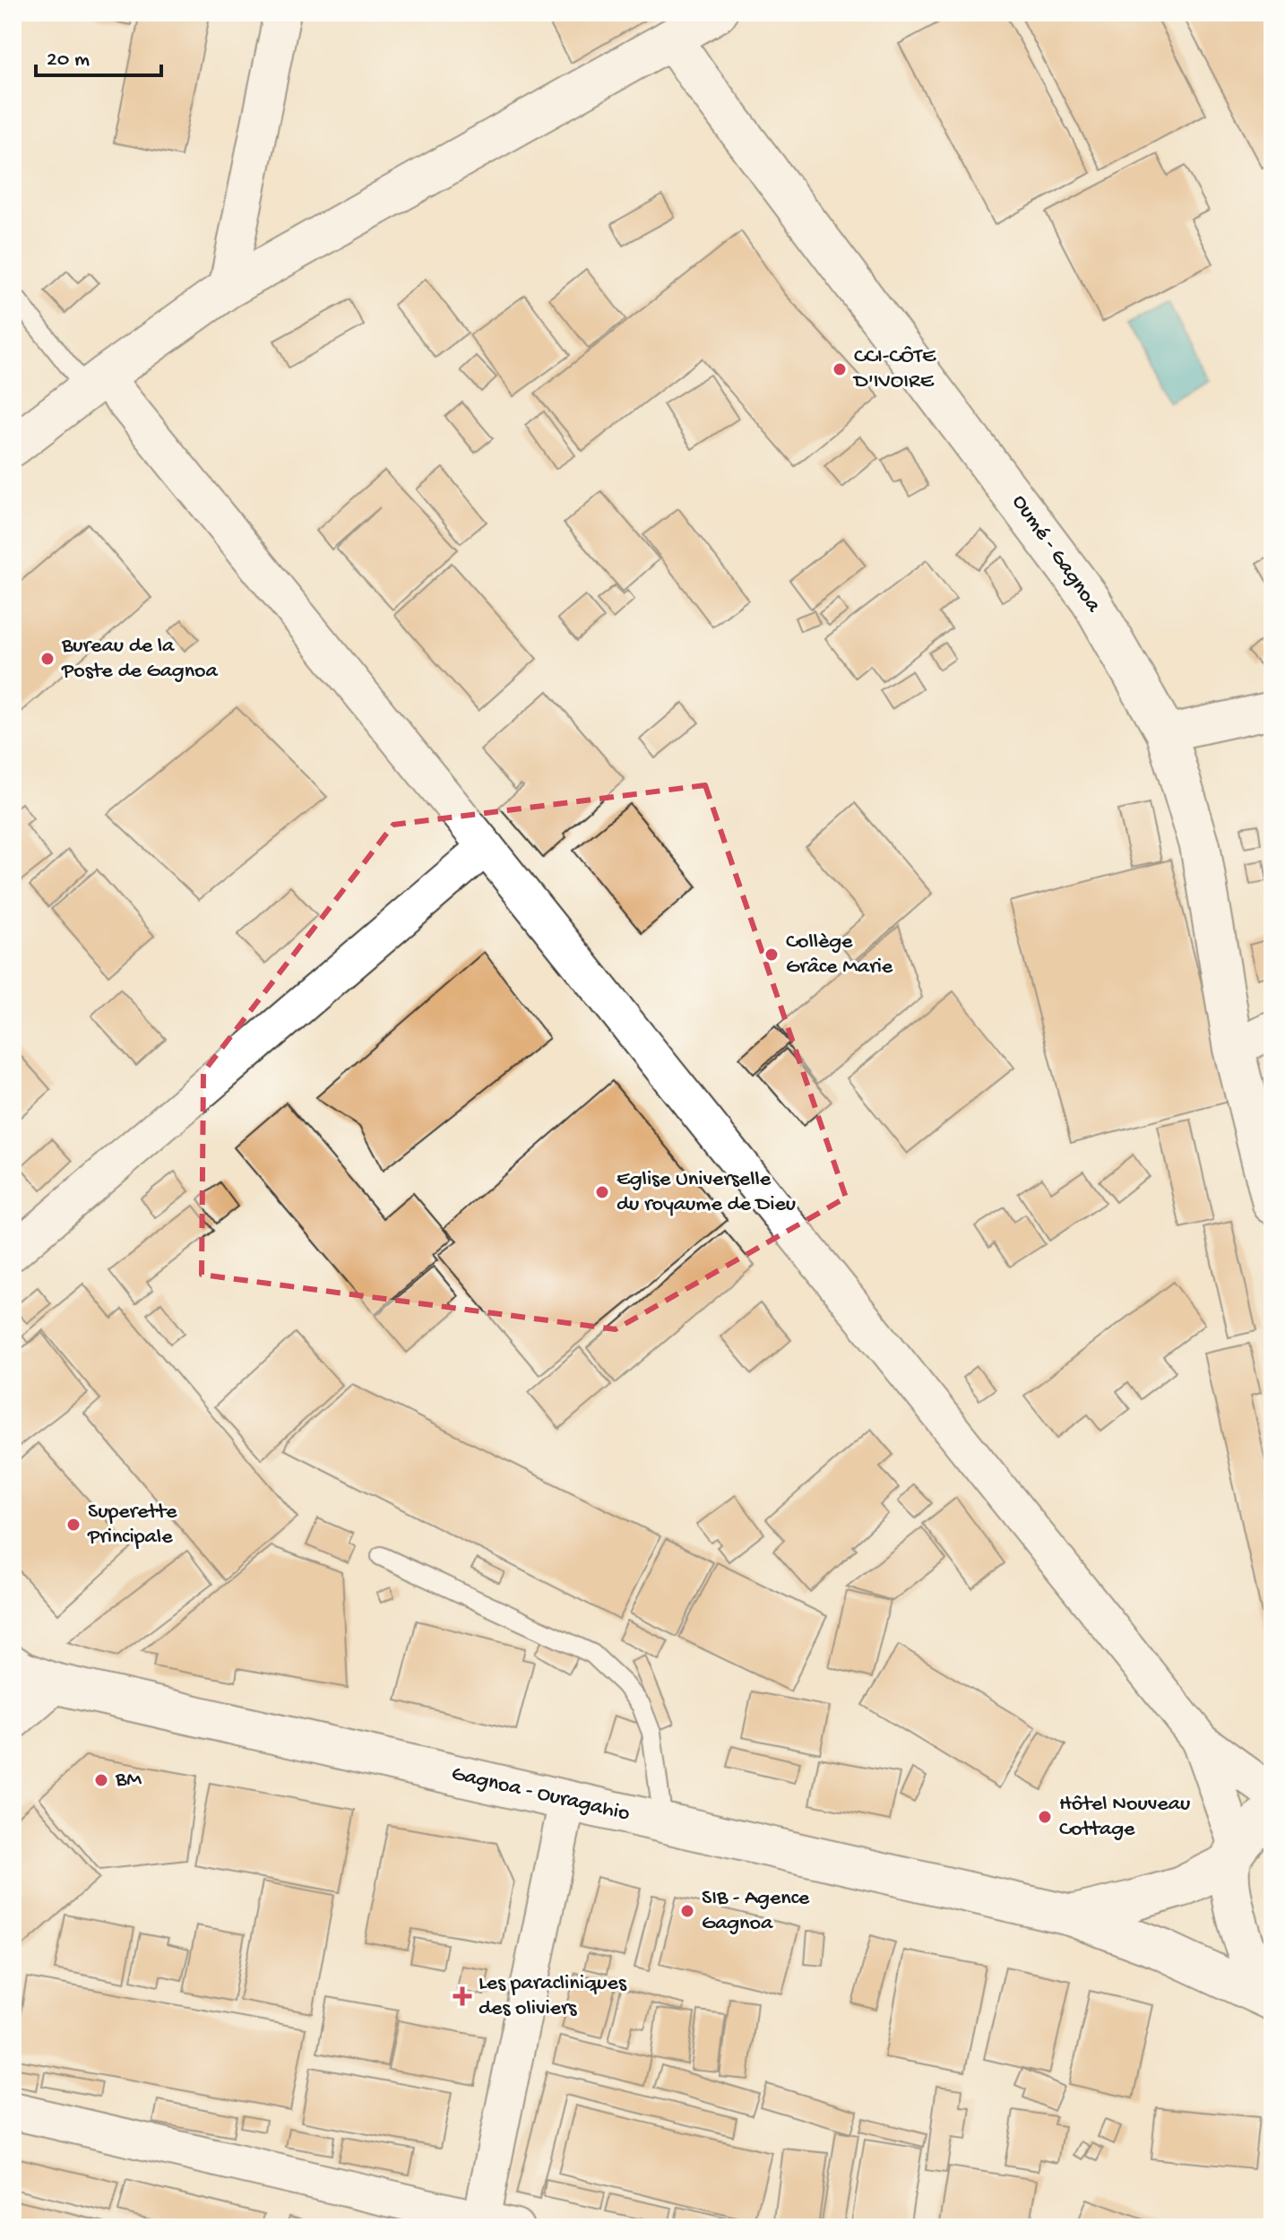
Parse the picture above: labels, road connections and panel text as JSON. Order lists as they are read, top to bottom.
{
  "streets": {
    "main road": ["Oumé - Gagnoa", "Gagnoa - Ouragahio"]
  },
  "places": {
    "other": [
      "CCI-CÔTE D'IVOIRE",
      "Bureau de la Poste de Gagnoa",
      "Collège Grâce Marie",
      "Eglise Universelle du royaume de Dieu",
      "Superette Principale",
      "BM",
      "Hôtel Nouveau Cottage",
      "SIB - Agence Gagnoa"
    ],
    "health": ["Les paracliniques des oliviers"]
  },
  "scale_bar": "20 m"
}
